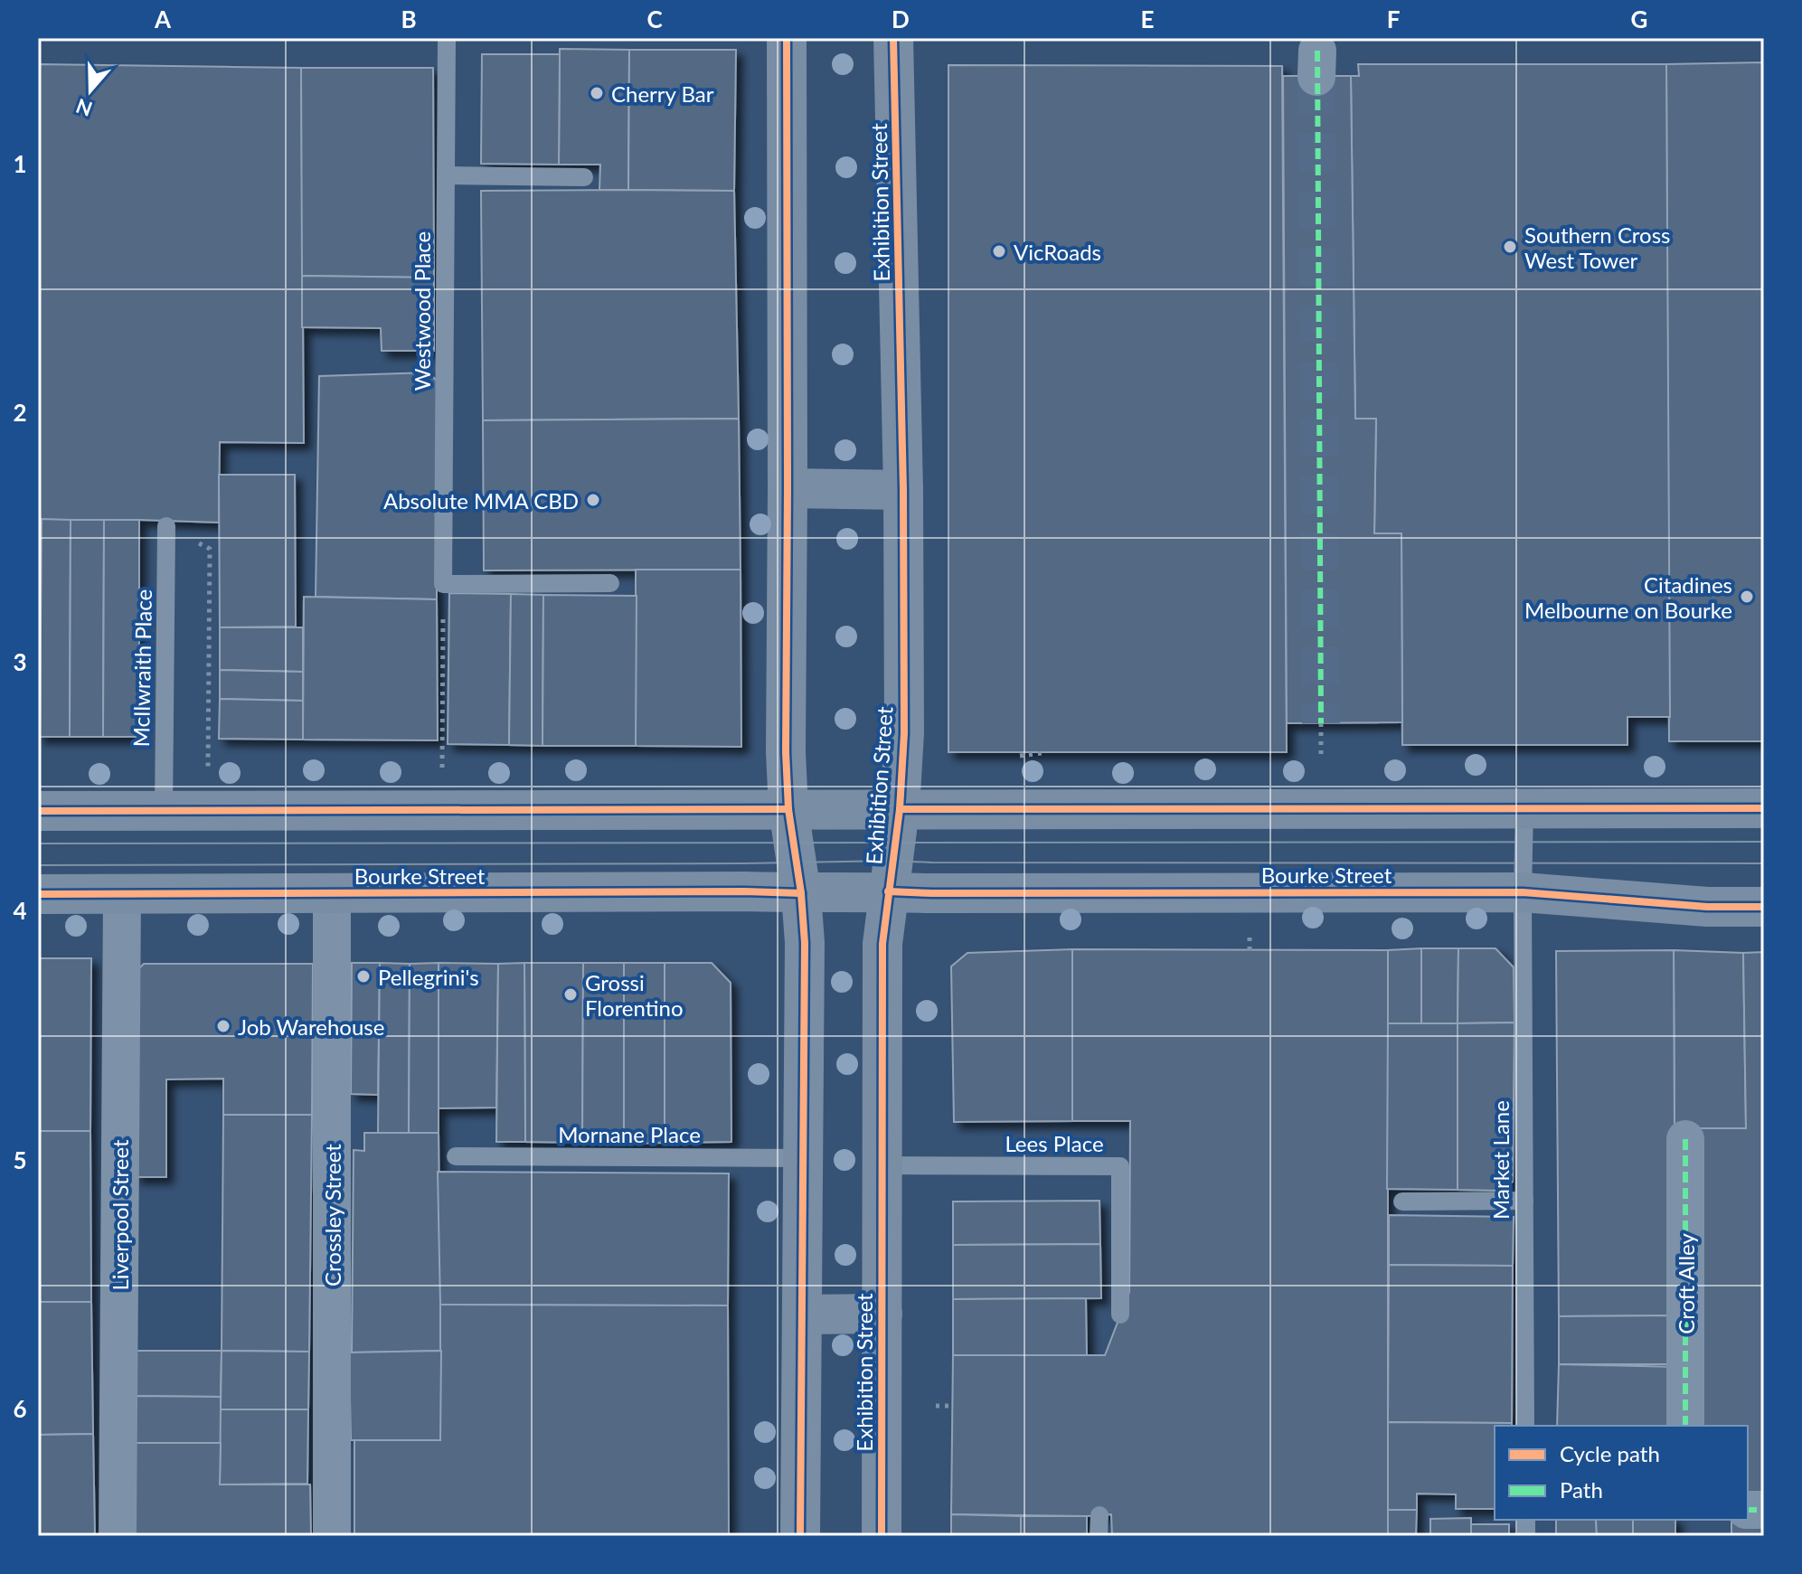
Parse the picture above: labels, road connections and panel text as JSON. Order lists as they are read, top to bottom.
{
  "streets": {
    "street": [
      "Exhibition Street",
      "Bourke Street",
      "Liverpool Street",
      "Crossley Street",
      "Croft Alley"
    ],
    "lane": [
      "Westwood Place",
      "McIlwraith Place",
      "Mornane Place",
      "Lees Place",
      "Market Lane"
    ]
  },
  "crossings": [
    ["Exhibition Street", "Bourke Street"],
    ["Exhibition Street", "Lees Place"],
    ["Bourke Street", "Market Lane"],
    ["Bourke Street", "Liverpool Street"],
    ["Bourke Street", "Crossley Street"]
  ],
  "places": [
    "Cherry Bar",
    "Southern Cross West Tower",
    "VicRoads",
    "Absolute MMA CBD",
    "Citadines Melbourne on Bourke",
    "Pellegrini's",
    "Grossi Florentino",
    "Job Warehouse"
  ],
  "legend": ["Cycle path", "Path"],
  "north": "bottom",
  "grid": {
    "columns": [
      "A",
      "B",
      "C",
      "D",
      "E",
      "F",
      "G"
    ],
    "rows": [
      "1",
      "2",
      "3",
      "4",
      "5",
      "6"
    ]
  }
}
